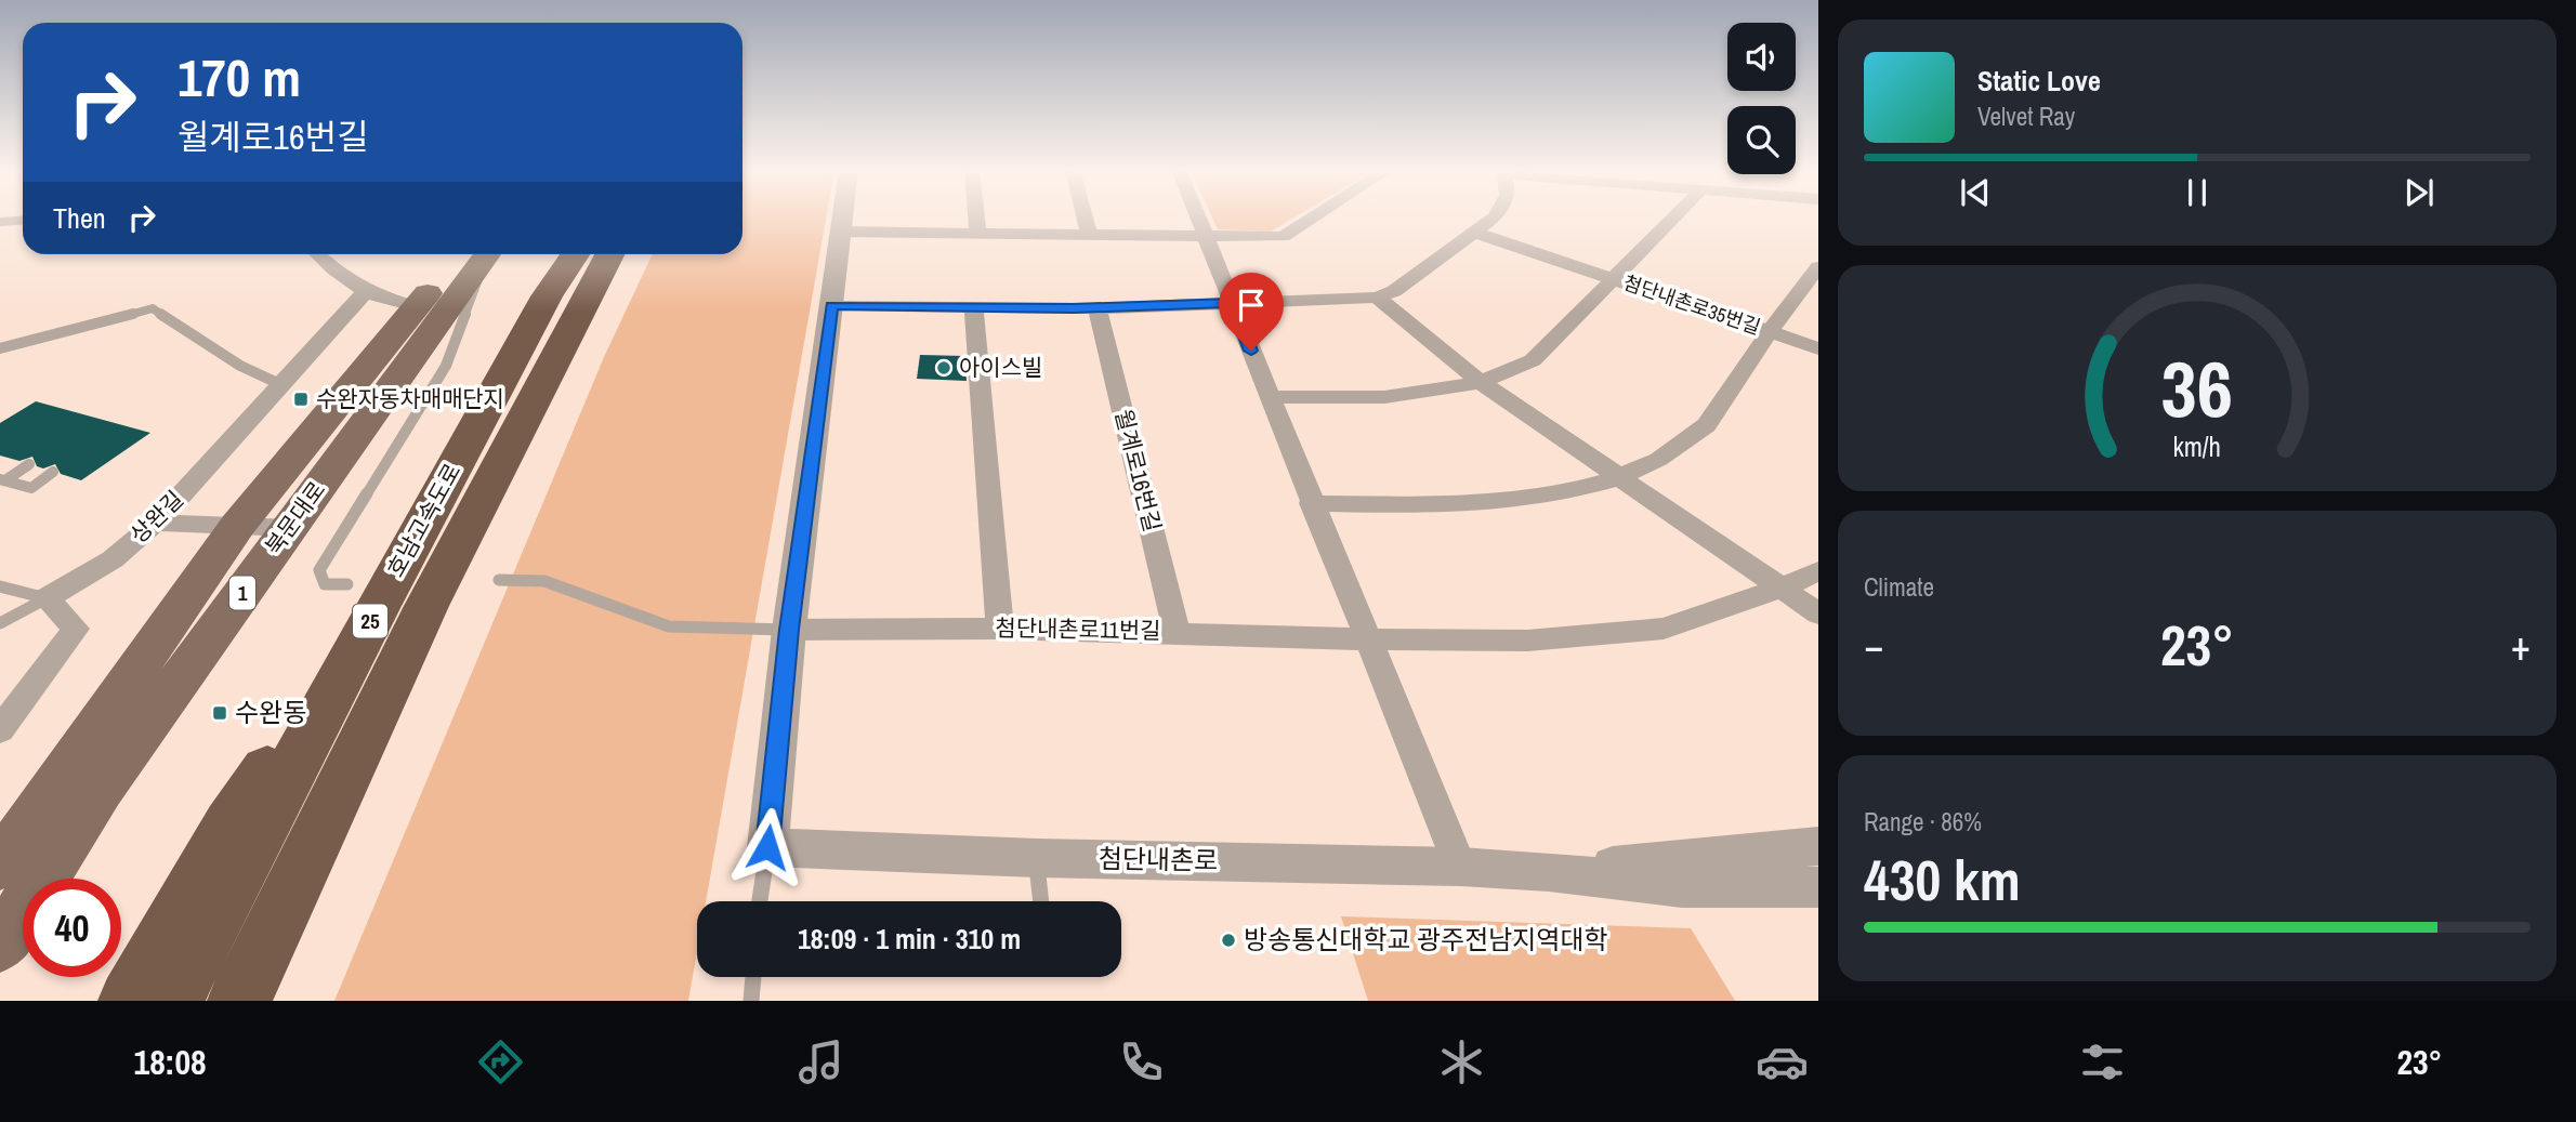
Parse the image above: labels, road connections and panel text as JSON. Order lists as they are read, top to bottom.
{
  "streets": {
    "highway": ["호남고속도로", "25"],
    "main road": ["북문대로", "1"],
    "street": [
      "첨단내촌로35번길",
      "월계로16번길",
      "상완길",
      "첨단내촌로11번길",
      "첨단내촌로"
    ]
  },
  "crossings": [
    ["월계로16번길", "첨단내촌로11번길"]
  ],
  "places": {
    "other": ["아이스빌", "방송통신대학교 광주전남지역대학"],
    "transit": ["수완자동차매매단지", "수완동"]
  },
  "page": {
    "turn": ["170 m", "월계로16번길"],
    "song": ["Static Love", "Velvet Ray"],
    "then": "Then",
    "tile": [
      "Climate",
      ["Range · 86%", "430 km"]
    ],
    "heat": ["−", "23°", "+"],
    "limit": "40",
    "trip": "18:09 · 1 min · 310 m",
    "tabs": ["18:08", "23°"],
    "gauge": ["36", "km/h"]
  }
}
